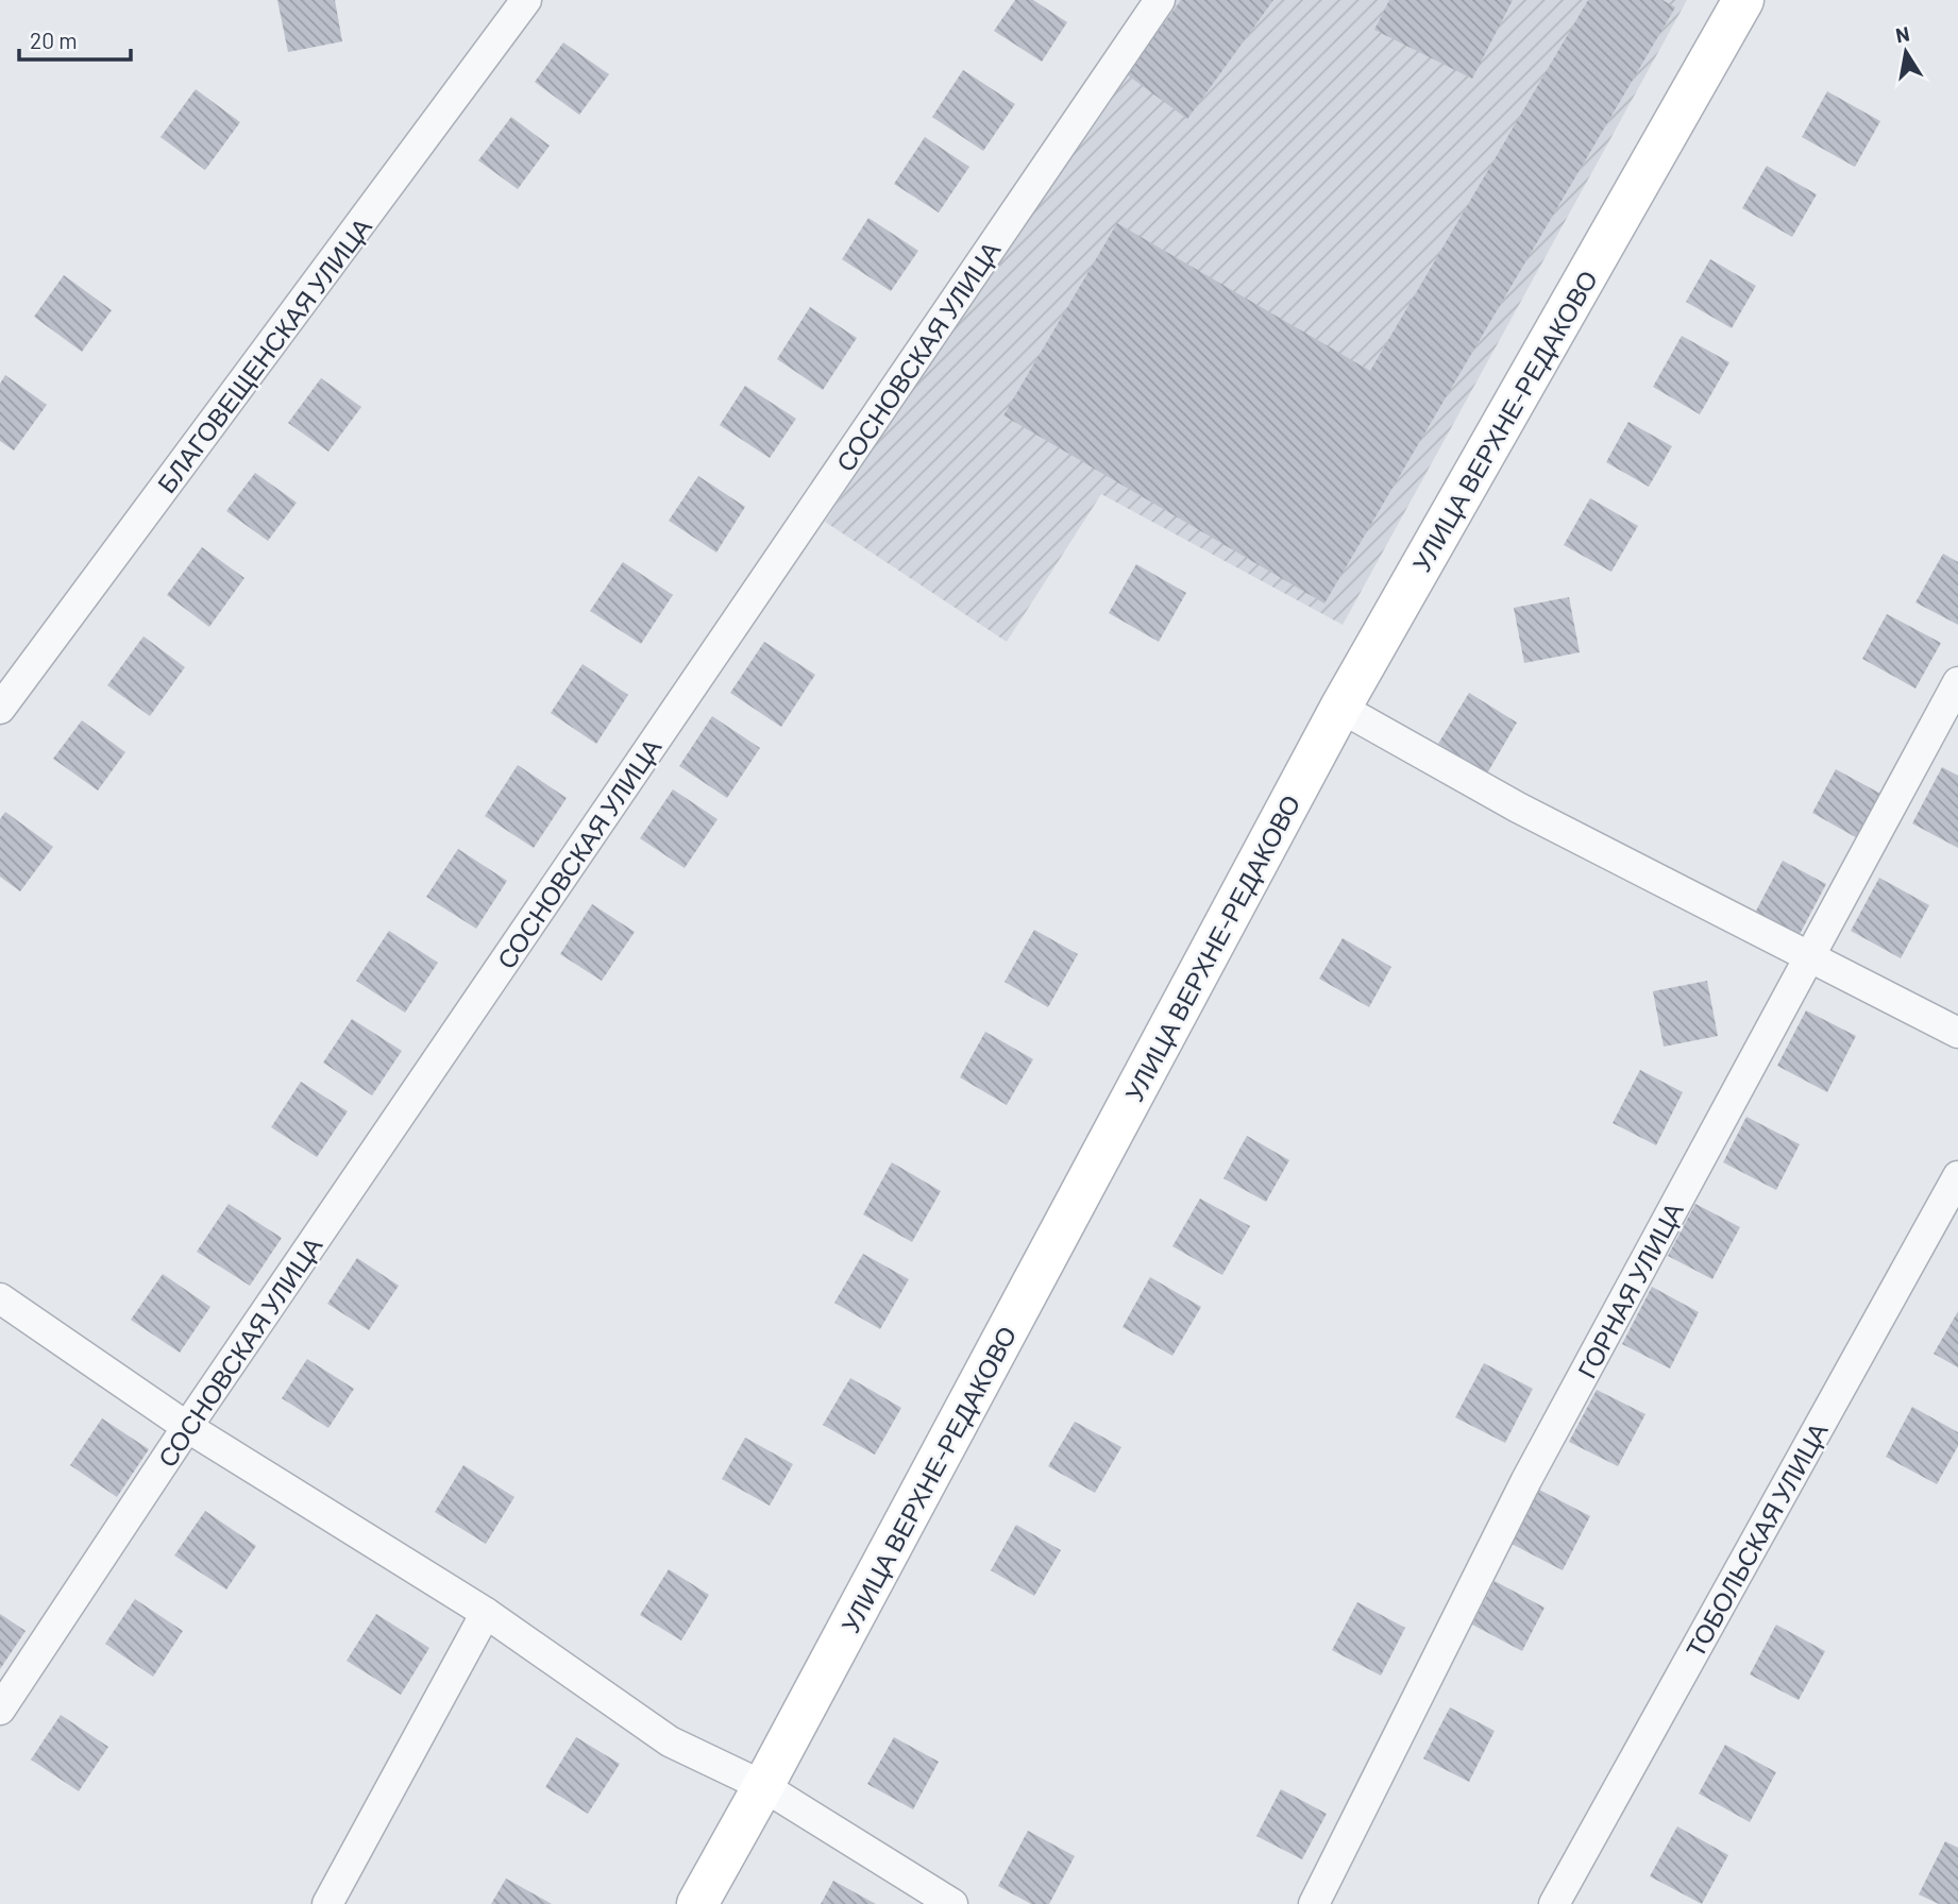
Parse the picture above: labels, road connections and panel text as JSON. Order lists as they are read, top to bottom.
{
  "streets": {
    "street": [
      "БЛАГОВЕЩЕНСКАЯ УЛИЦА",
      "СОСНОВСКАЯ УЛИЦА",
      "УЛИЦА ВЕРХНЕ-РЕДАКОВО",
      "ГОРНАЯ УЛИЦА",
      "ТОБОЛЬСКАЯ УЛИЦА"
    ]
  },
  "scale_bar": "20 m",
  "north": "top"
}
